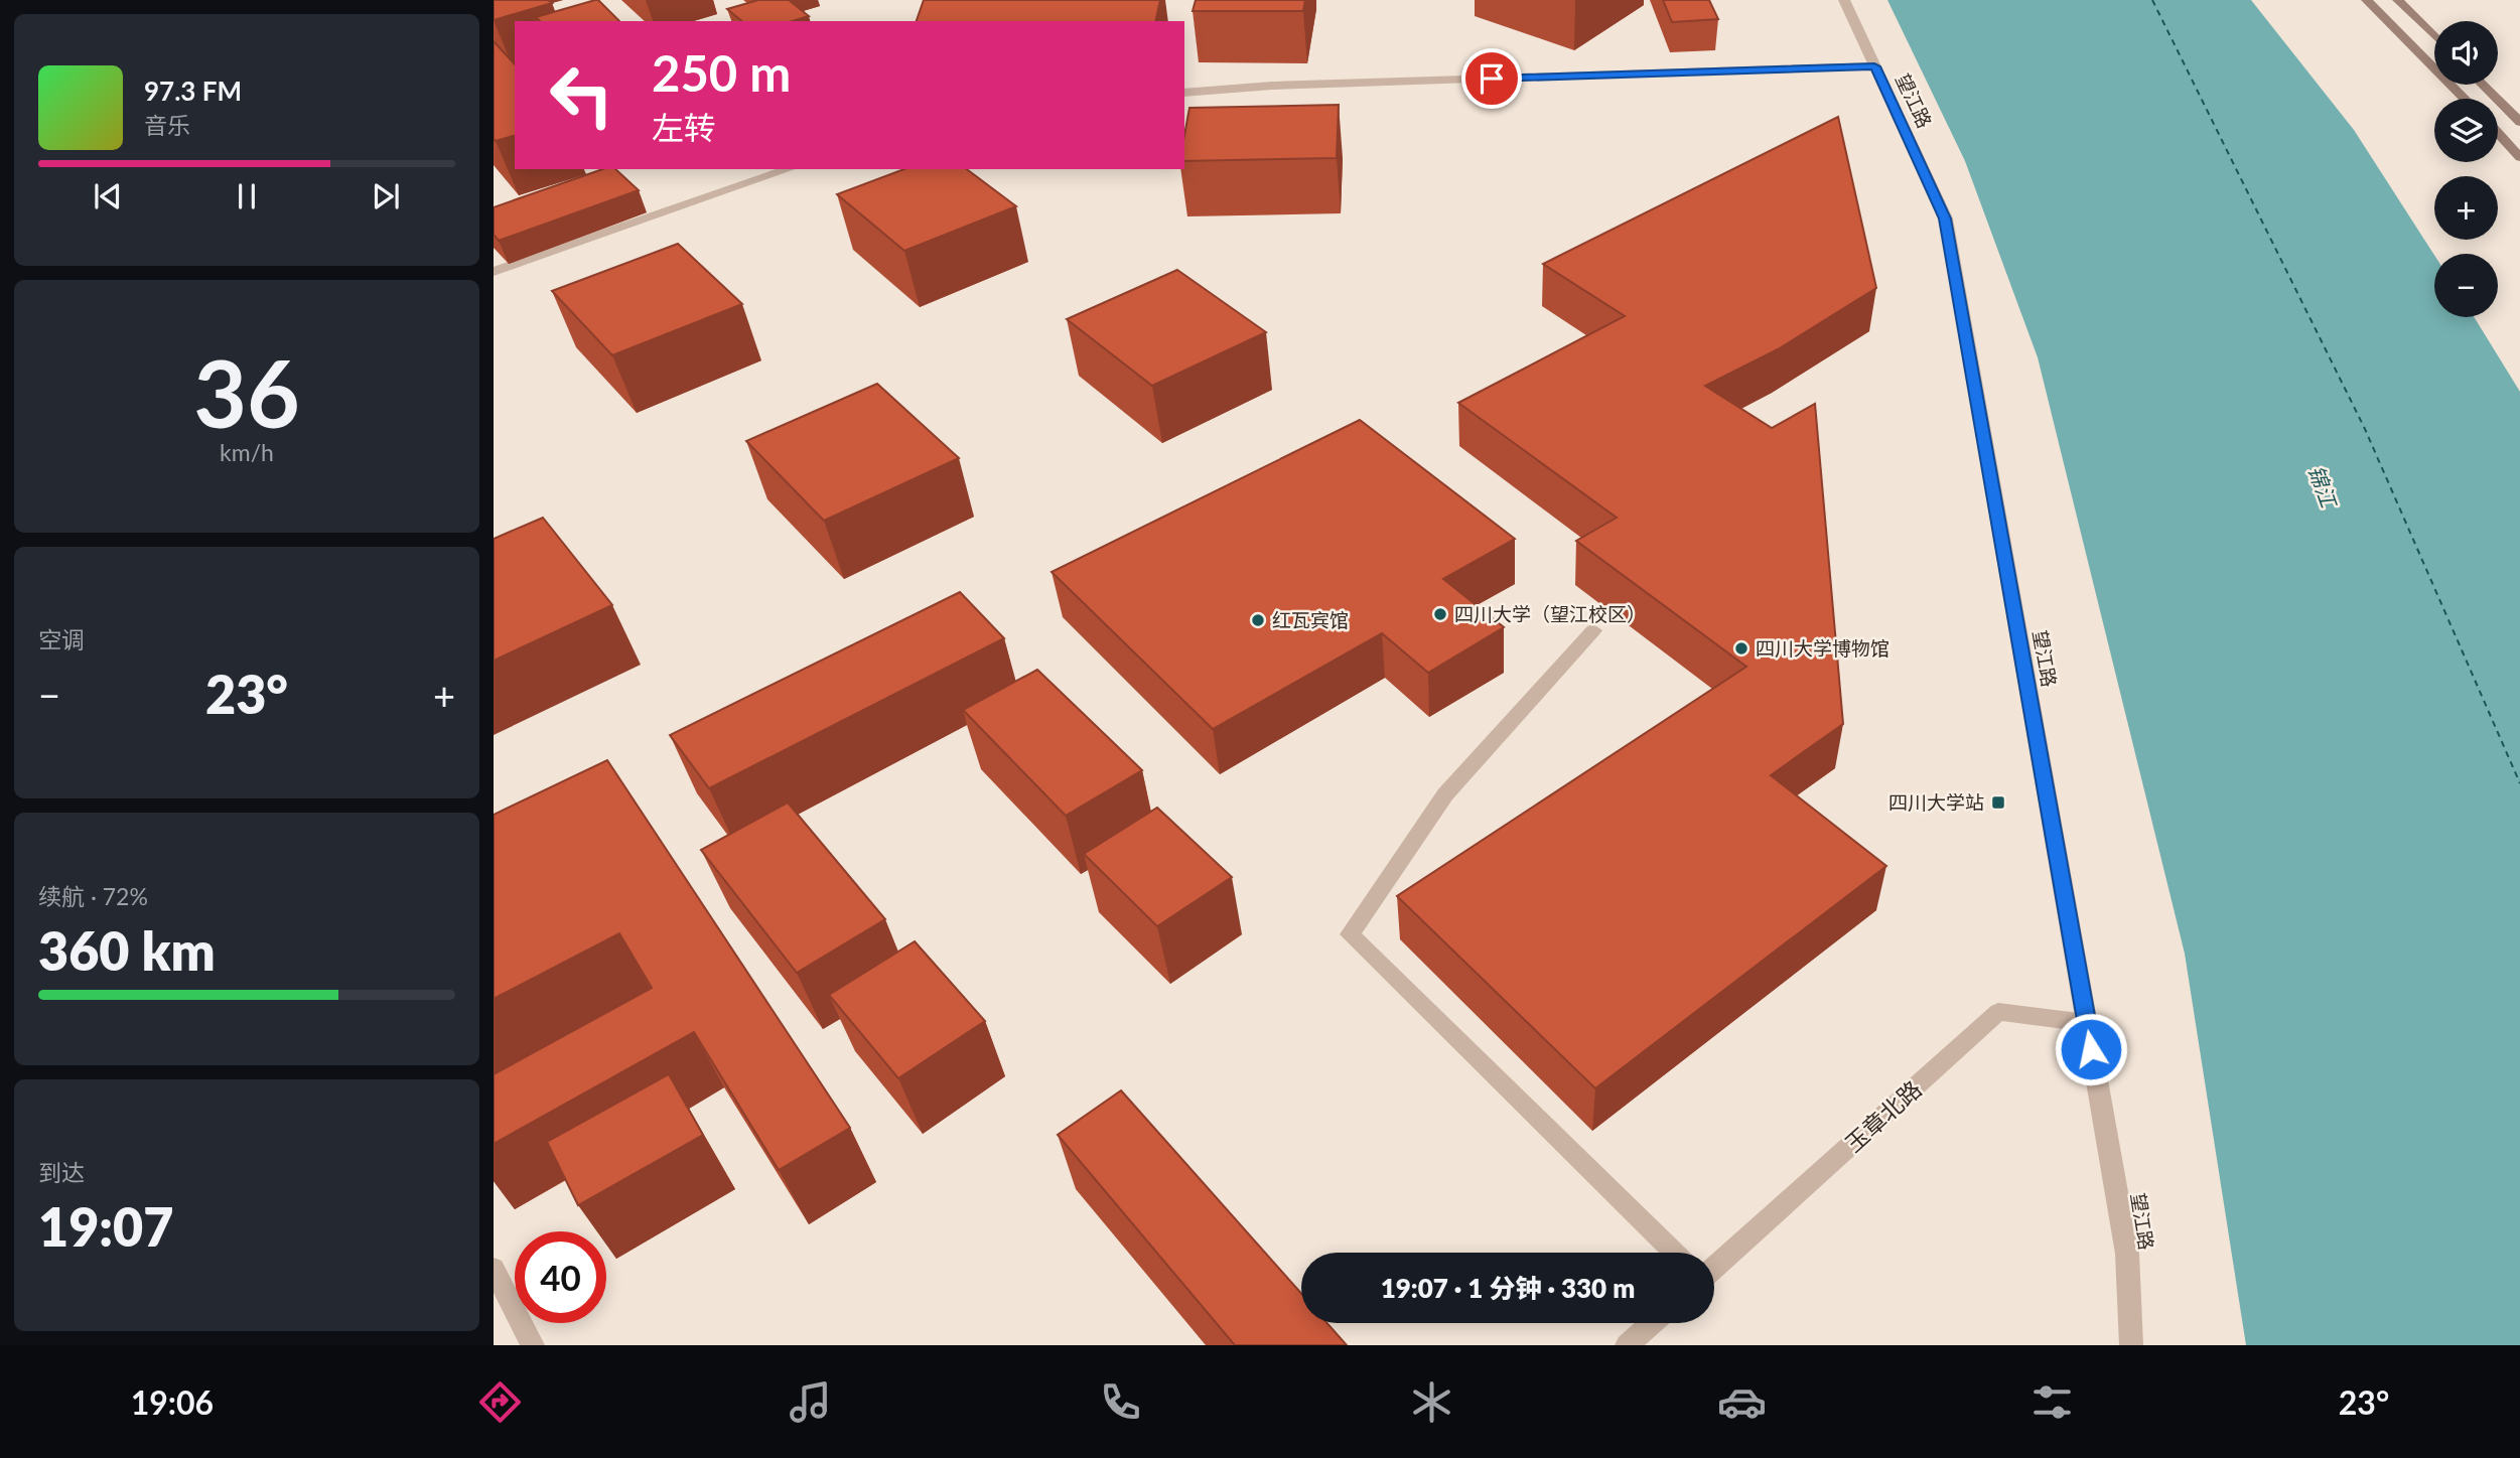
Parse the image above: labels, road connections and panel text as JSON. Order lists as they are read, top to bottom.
{
  "streets": {
    "street": ["望江路", "玉章北路"]
  },
  "crossings": [
    ["望江路", "玉章北路"]
  ],
  "water": ["锦江"],
  "places": {
    "other": ["四川大学（望江校区）", "红瓦宾馆", "四川大学博物馆"],
    "transit": ["四川大学站"]
  },
  "page": {
    "map_buttons": ["+", "−"],
    "turn": ["250 m", "左转"],
    "song": ["97.3 FM", "音乐"],
    "tile": [
      ["36", "km/h"],
      "空调",
      ["续航 · 72%", "360 km"],
      ["到达", "19:07"]
    ],
    "heat": ["−", "23°", "+"],
    "limit": "40",
    "trip": "19:07 · 1 分钟 · 330 m",
    "tabs": ["19:06", "23°"]
  }
}
